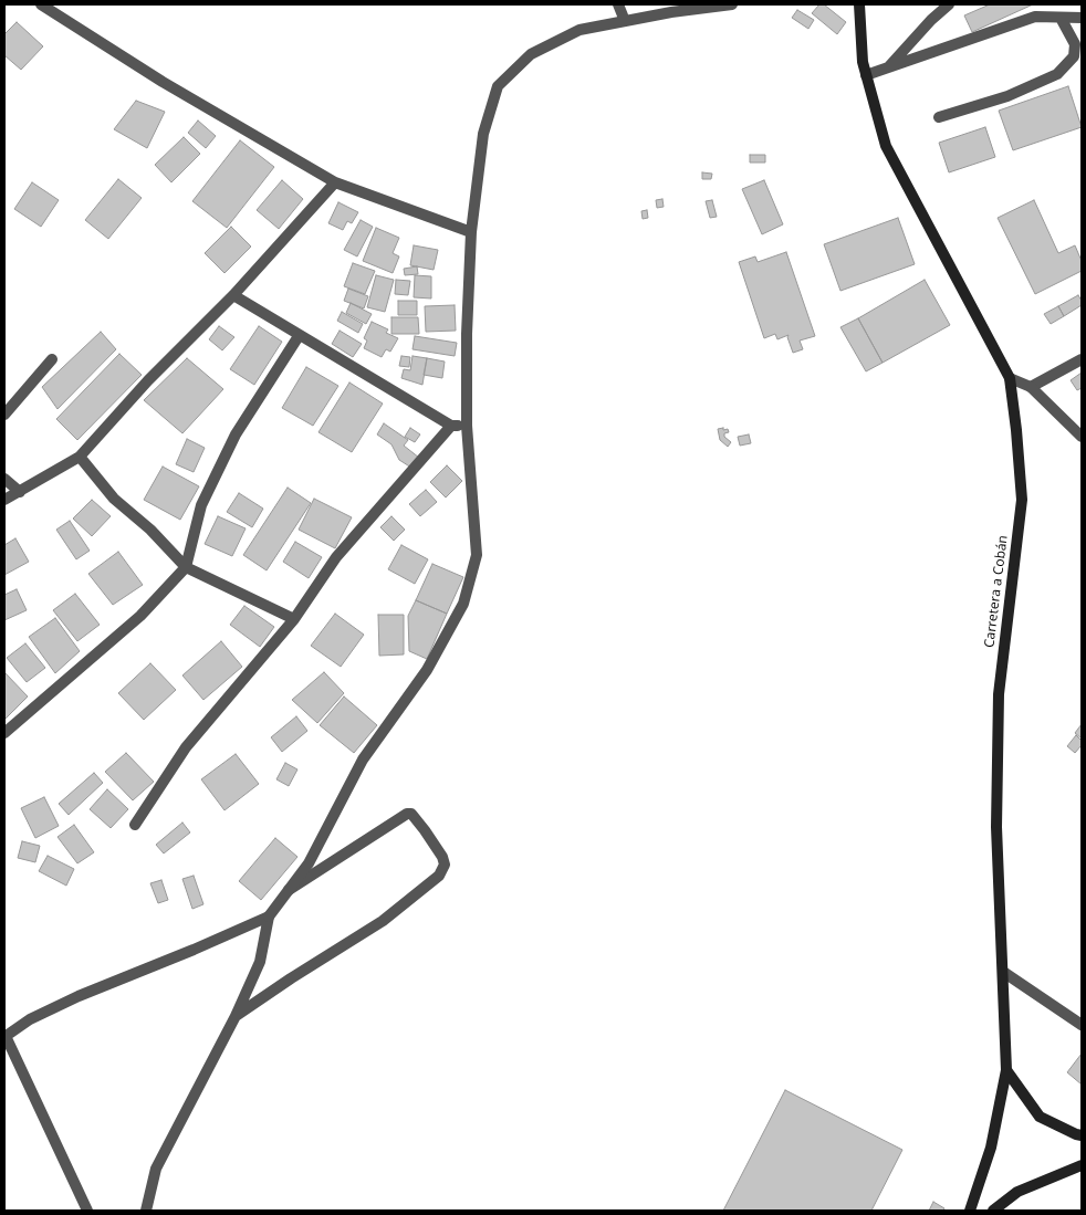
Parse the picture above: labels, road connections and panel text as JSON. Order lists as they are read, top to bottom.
{
  "streets": {
    "street": ["Carretera a Cobán"]
  }
}
